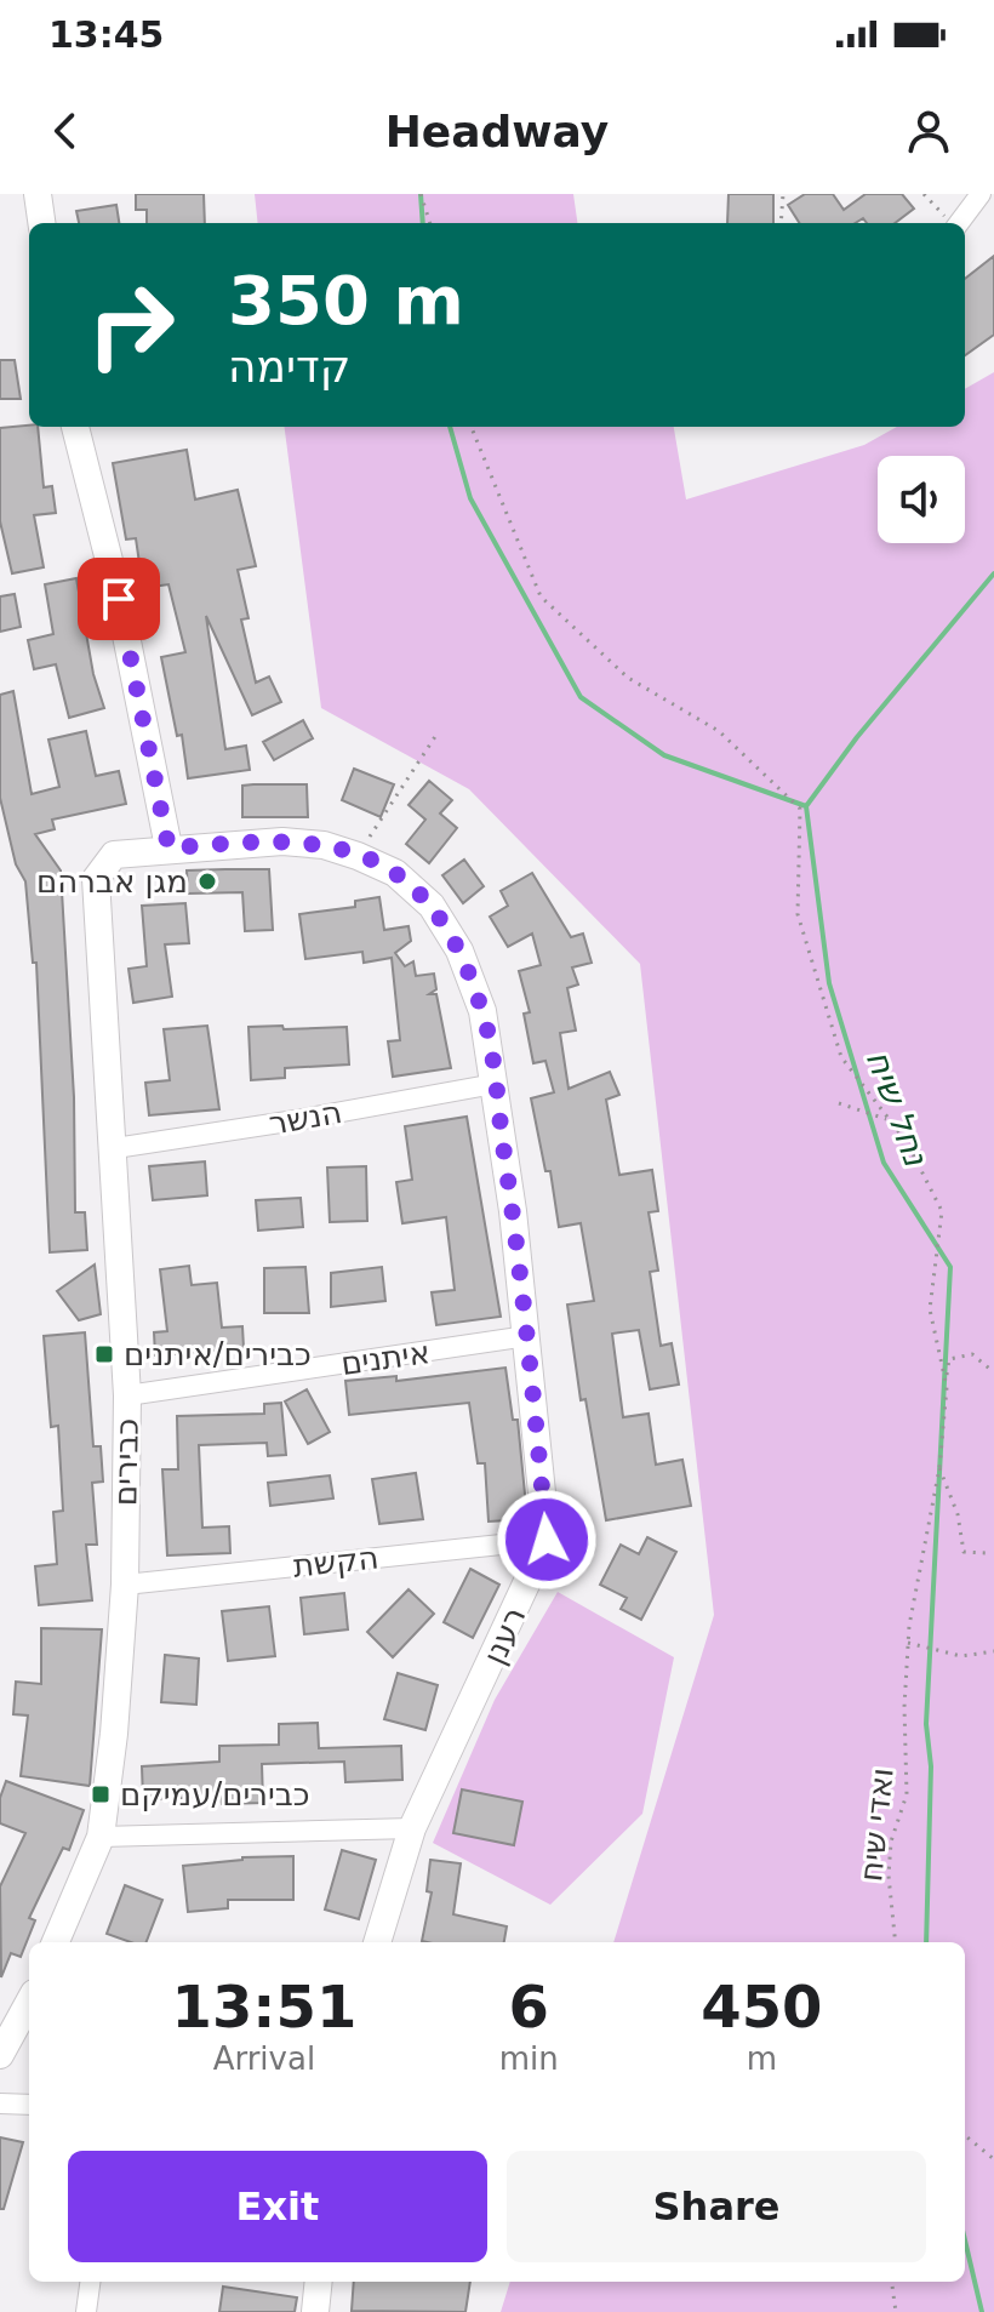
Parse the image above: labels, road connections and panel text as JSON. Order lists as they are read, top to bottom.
{
  "streets": {
    "street": [
      "הנשר",
      "איתנים",
      "כבירים",
      "הקשת",
      "רענן"
    ],
    "path": ["ואדי שיח"]
  },
  "crossings": [
    ["הנשר", "כבירים"],
    ["איתנים", "כבירים"],
    ["כבירים", "הקשת"],
    ["הקשת", "רענן"]
  ],
  "water": ["נחל שיח"],
  "places": {
    "other": ["מגן אברהם"],
    "transit": ["כבירים/איתנים", "כבירים/עמיקם"]
  },
  "page": {
    "status": "13:45",
    "header": "Headway",
    "turn": ["350 m", "קדימה"],
    "eta": [
      "13:51",
      "Arrival",
      "6",
      "min",
      "450",
      "m"
    ],
    "buttons": ["Exit", "Share"]
  }
}
